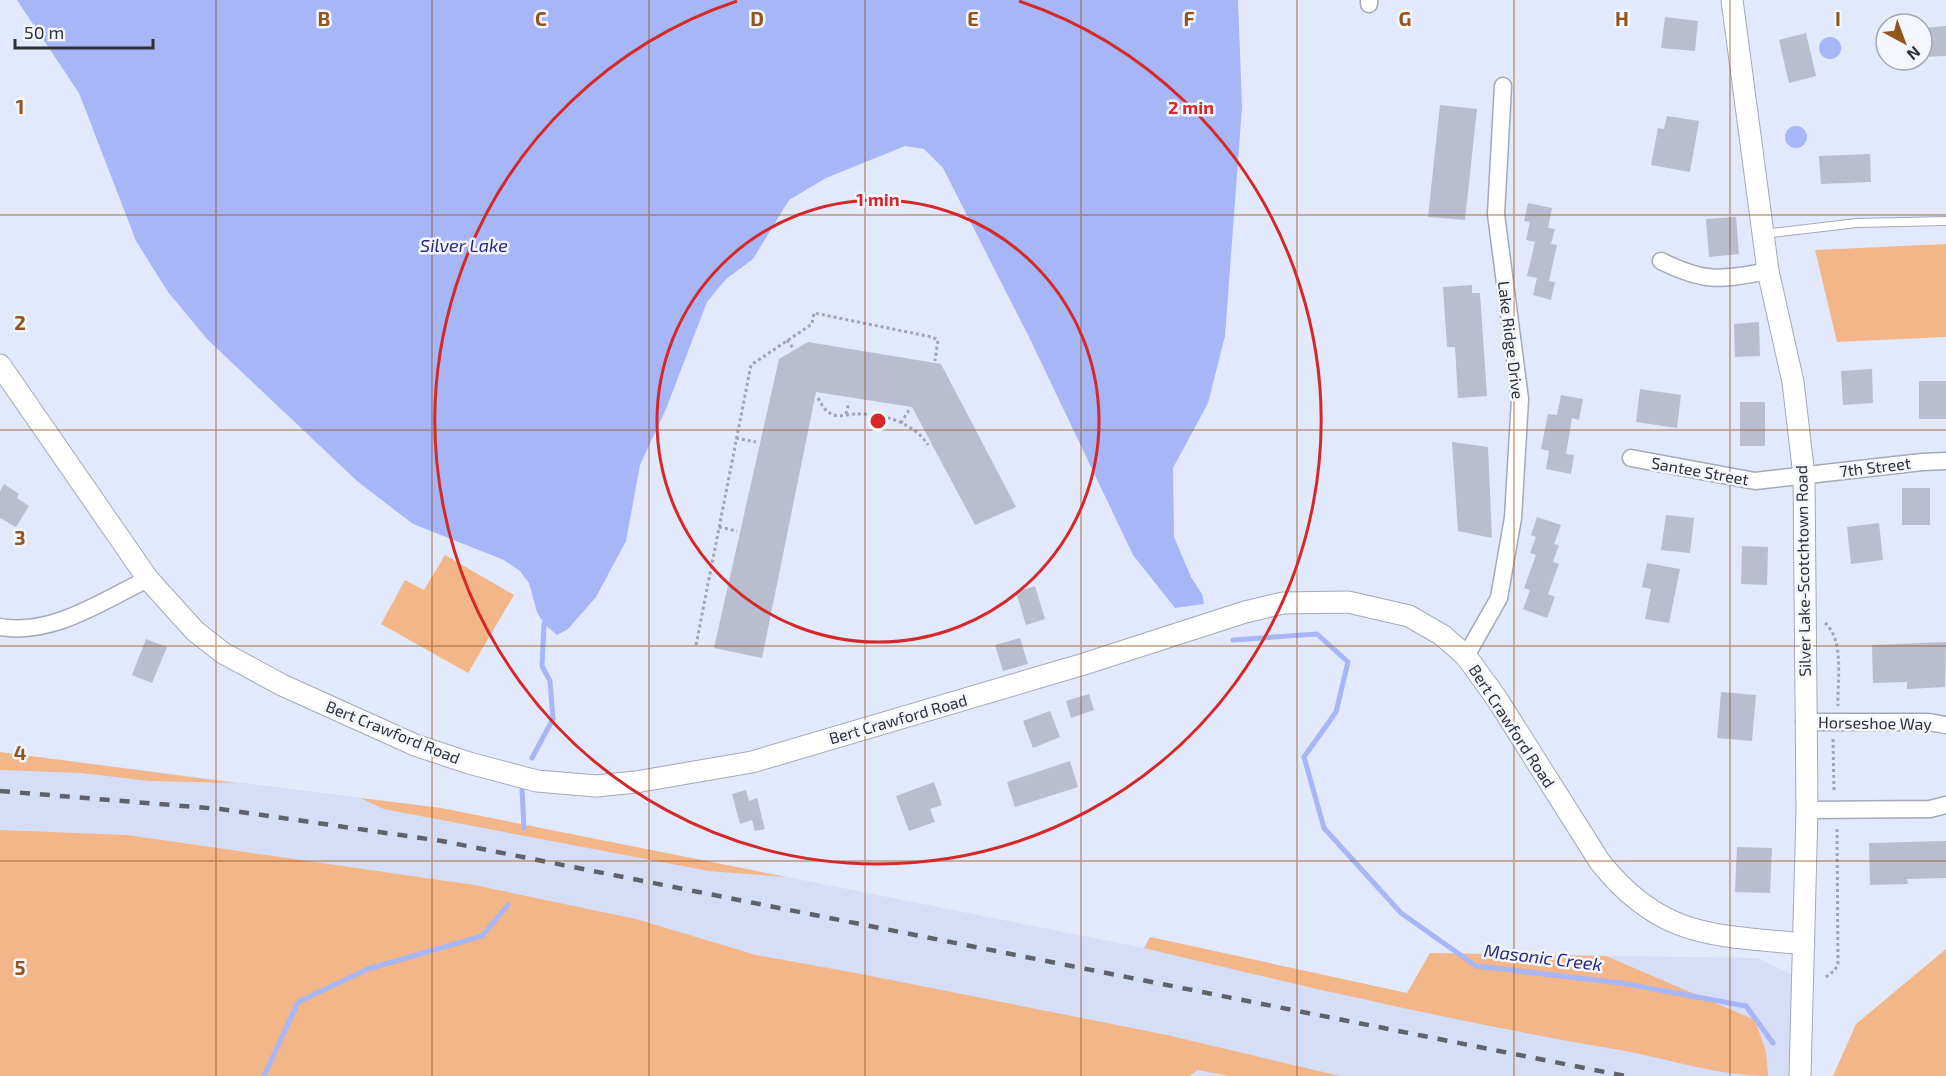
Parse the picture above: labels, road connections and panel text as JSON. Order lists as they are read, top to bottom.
{
  "streets": {
    "street": [
      "Lake Ridge Drive",
      "7th Street",
      "Santee Street",
      "Silver Lake-Scotchtown Road",
      "Bert Crawford Road",
      "Horseshoe Way"
    ]
  },
  "crossings": [
    ["Lake Ridge Drive", "Bert Crawford Road"],
    ["7th Street", "Santee Street"],
    ["7th Street", "Silver Lake-Scotchtown Road"],
    ["Santee Street", "Silver Lake-Scotchtown Road"],
    ["Silver Lake-Scotchtown Road", "Bert Crawford Road"],
    ["Silver Lake-Scotchtown Road", "Horseshoe Way"]
  ],
  "water": ["Silver Lake", "Masonic Creek"],
  "scale_bar": "50 m",
  "north": "bottom right",
  "grid": {
    "columns": [
      "B",
      "C",
      "D",
      "E",
      "F",
      "G",
      "H",
      "I"
    ],
    "rows": [
      "1",
      "2",
      "3",
      "4",
      "5"
    ]
  },
  "rings": ["2 min", "1 min"]
}
